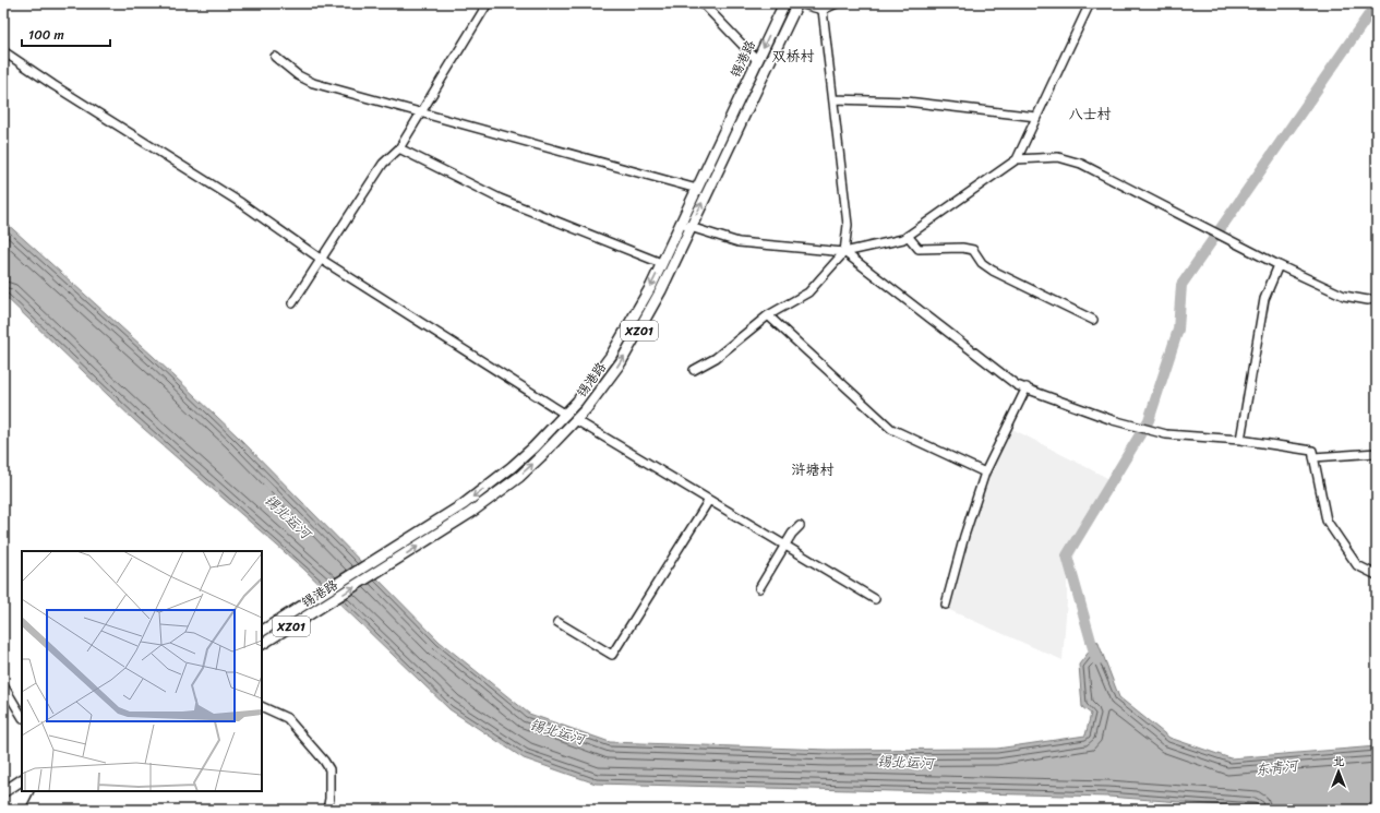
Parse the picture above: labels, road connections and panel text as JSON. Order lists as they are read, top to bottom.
{
  "streets": {
    "main road": ["锡港路", "XZ01"]
  },
  "districts": ["双桥村", "八士村", "浒塘村"],
  "water": ["锡北运河", "东青河"],
  "scale_bar": "100 m",
  "north": "top"
}
